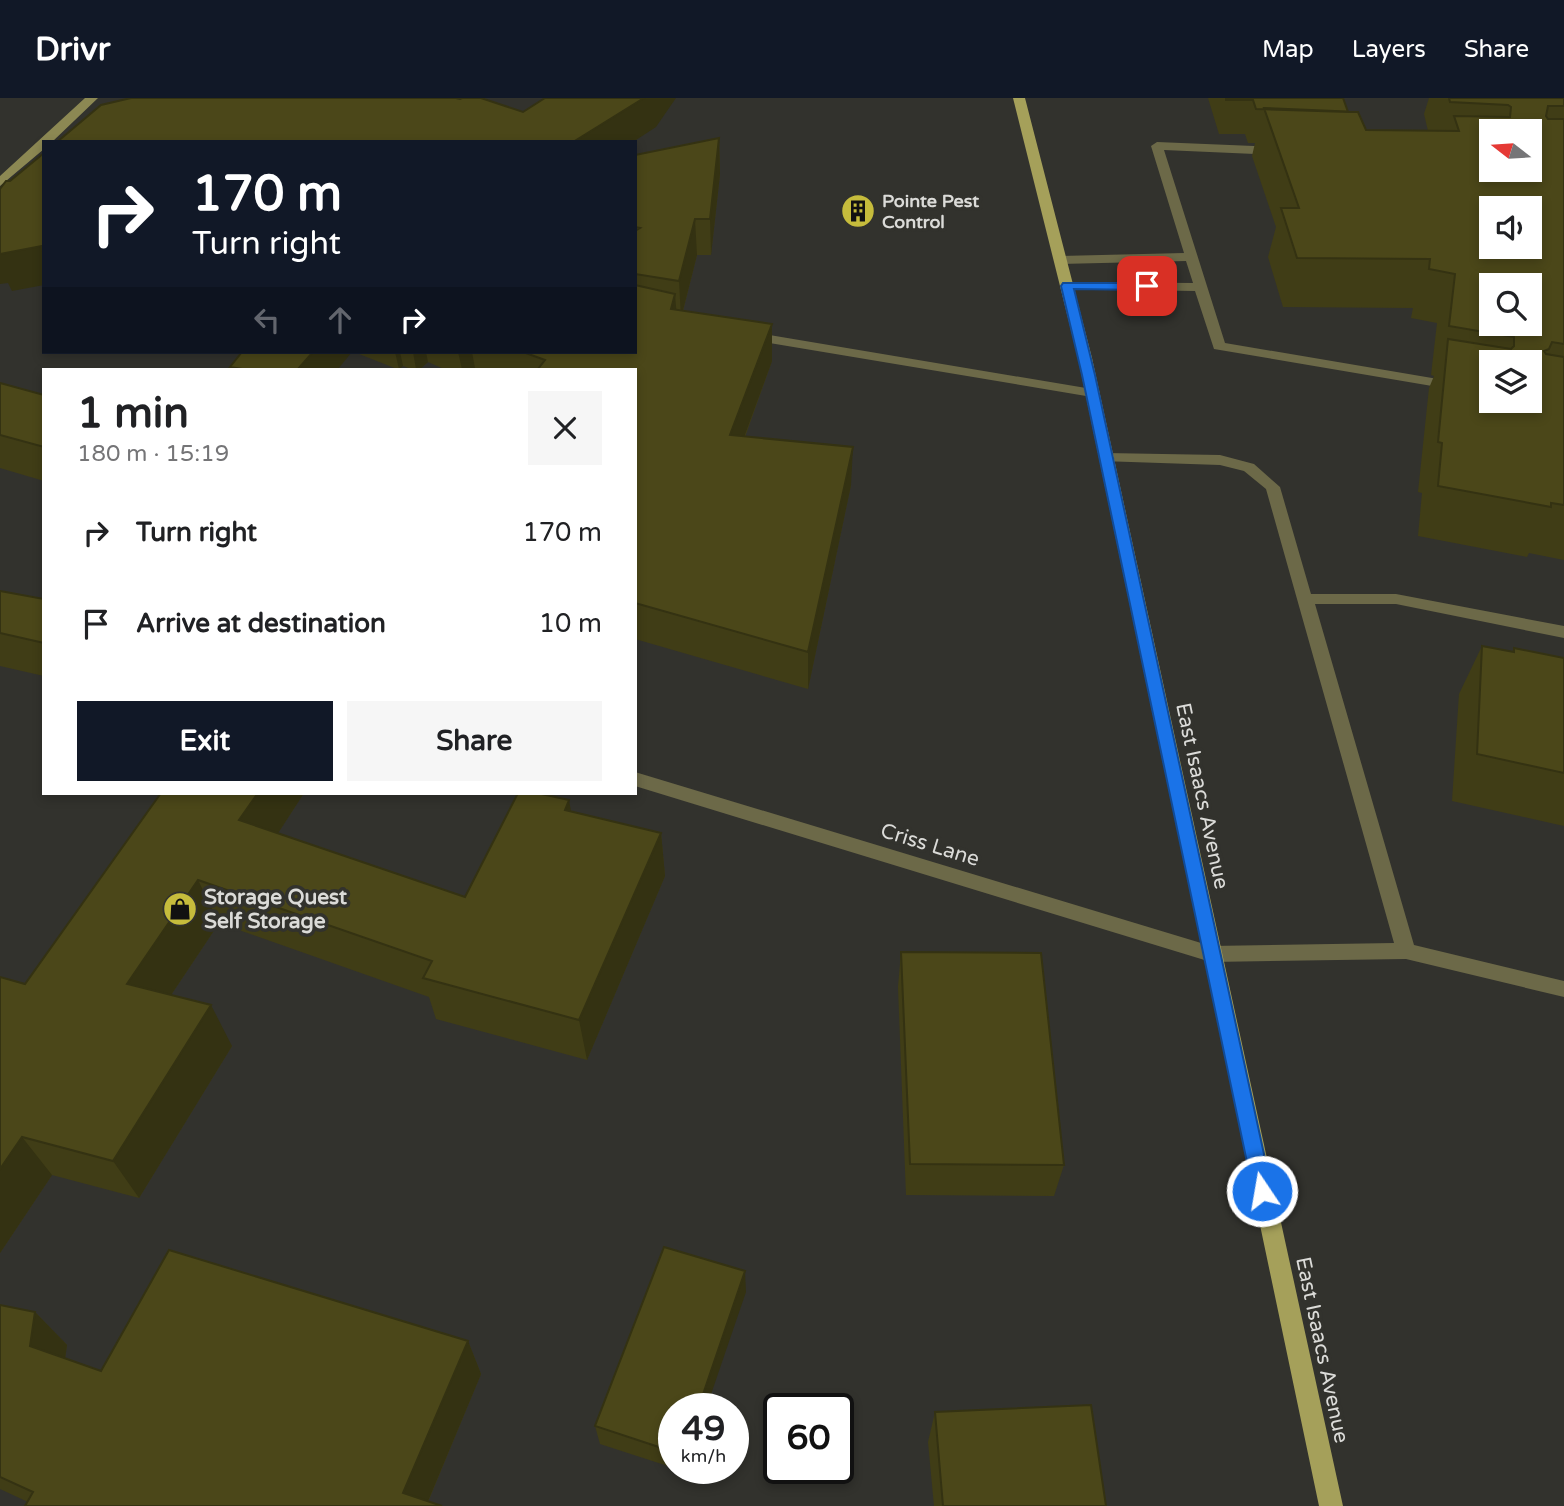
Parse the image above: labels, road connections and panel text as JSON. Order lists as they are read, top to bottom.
{
  "streets": {
    "main road": ["East Isaacs Avenue"],
    "street": ["Criss Lane"]
  },
  "crossings": [
    ["East Isaacs Avenue", "Criss Lane"]
  ],
  "places": {
    "building": ["Pointe Pest Control"],
    "shop": ["Storage Quest Self Storage"]
  },
  "north": "left",
  "page": {
    "header": "Drivr",
    "nav": ["Map", "Layers", "Share"],
    "turn": ["170 m", "Turn right"],
    "heading": ["1 min", "180 m · 15:19"],
    "list": [
      {
        "name": "Turn right",
        "value": "170 m"
      },
      {
        "name": "Arrive at destination",
        "value": "10 m"
      }
    ],
    "buttons": ["Exit", "Share"],
    "speed": "49 km/h",
    "limit": "60"
  }
}
